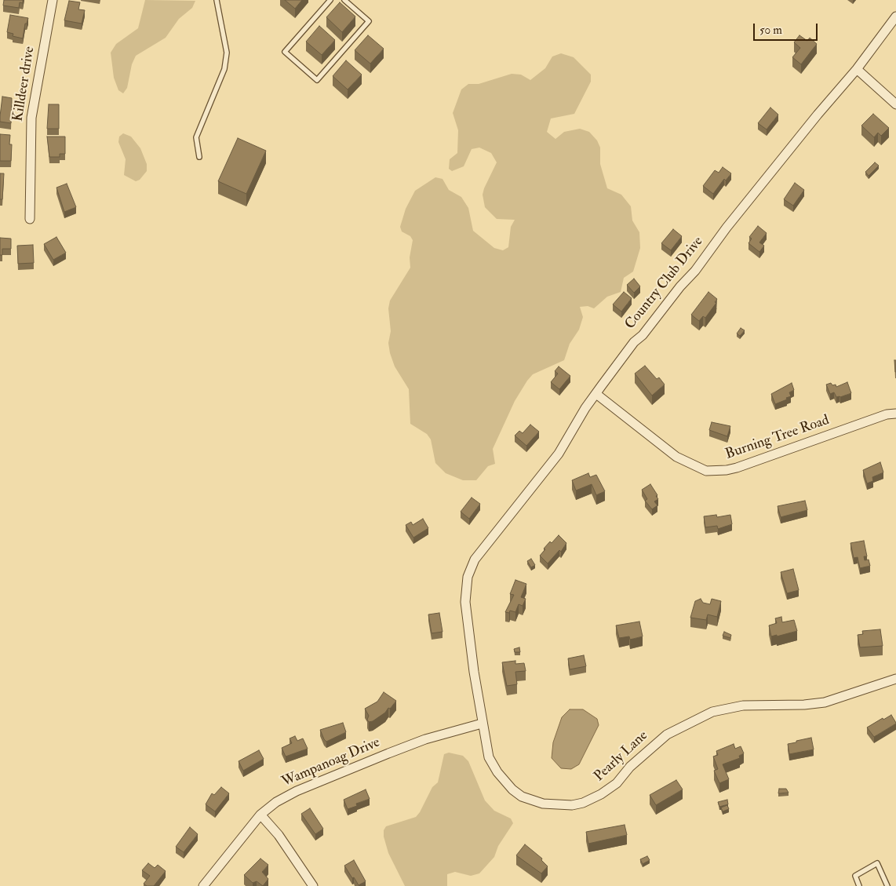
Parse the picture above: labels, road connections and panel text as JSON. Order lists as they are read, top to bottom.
{
  "streets": {
    "street": [
      "Killdeer drive",
      "Country Club Drive",
      "Burning Tree Road",
      "Pearly Lane",
      "Wampanoag Drive"
    ]
  },
  "crossings": [
    ["Country Club Drive", "Burning Tree Road"],
    ["Country Club Drive", "Pearly Lane"],
    ["Pearly Lane", "Wampanoag Drive"]
  ],
  "scale_bar": "50 m"
}
